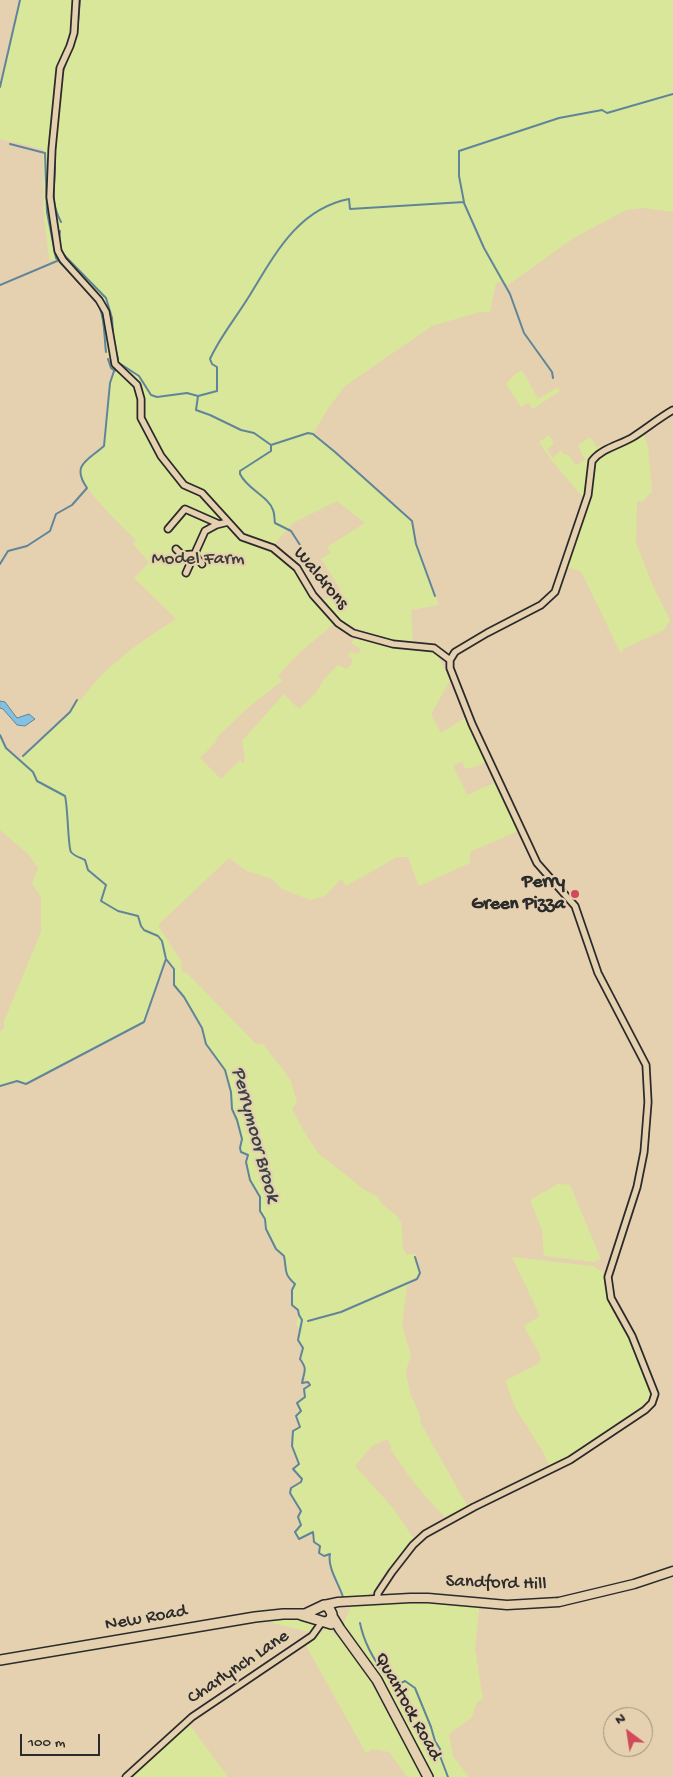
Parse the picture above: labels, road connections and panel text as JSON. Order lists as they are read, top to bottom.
{
  "streets": {
    "main road": ["Sandford Hill", "New Road", "Quantock Road"],
    "street": ["Waldrons", "Charlynch Lane"]
  },
  "crossings": [
    ["Sandford Hill", "New Road"],
    ["New Road", "Charlynch Lane"],
    ["New Road", "Quantock Road"],
    ["Charlynch Lane", "Quantock Road"]
  ],
  "water": ["Perrymoor Brook"],
  "parks": ["Model Farm"],
  "places": ["Perry Green Pizza"],
  "scale_bar": "100 m",
  "north": "top left"
}
